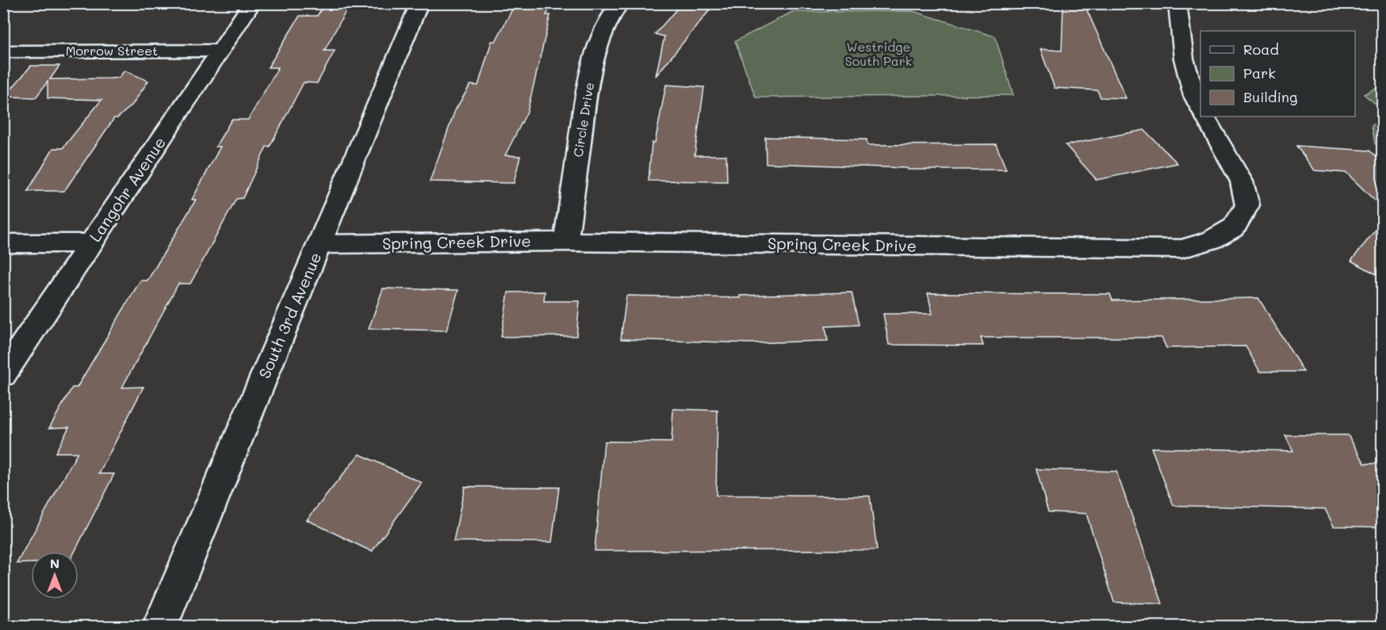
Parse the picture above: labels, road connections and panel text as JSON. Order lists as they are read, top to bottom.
{
  "streets": {
    "street": [
      "Morrow Street",
      "Circle Drive",
      "Langohr Avenue",
      "Spring Creek Drive",
      "South 3rd Avenue"
    ]
  },
  "crossings": [
    ["Morrow Street", "Langohr Avenue"],
    ["Circle Drive", "Spring Creek Drive"],
    ["Spring Creek Drive", "South 3rd Avenue"]
  ],
  "parks": ["Westridge South Park"],
  "legend": ["Road", "Park", "Building"],
  "north": "top"
}
